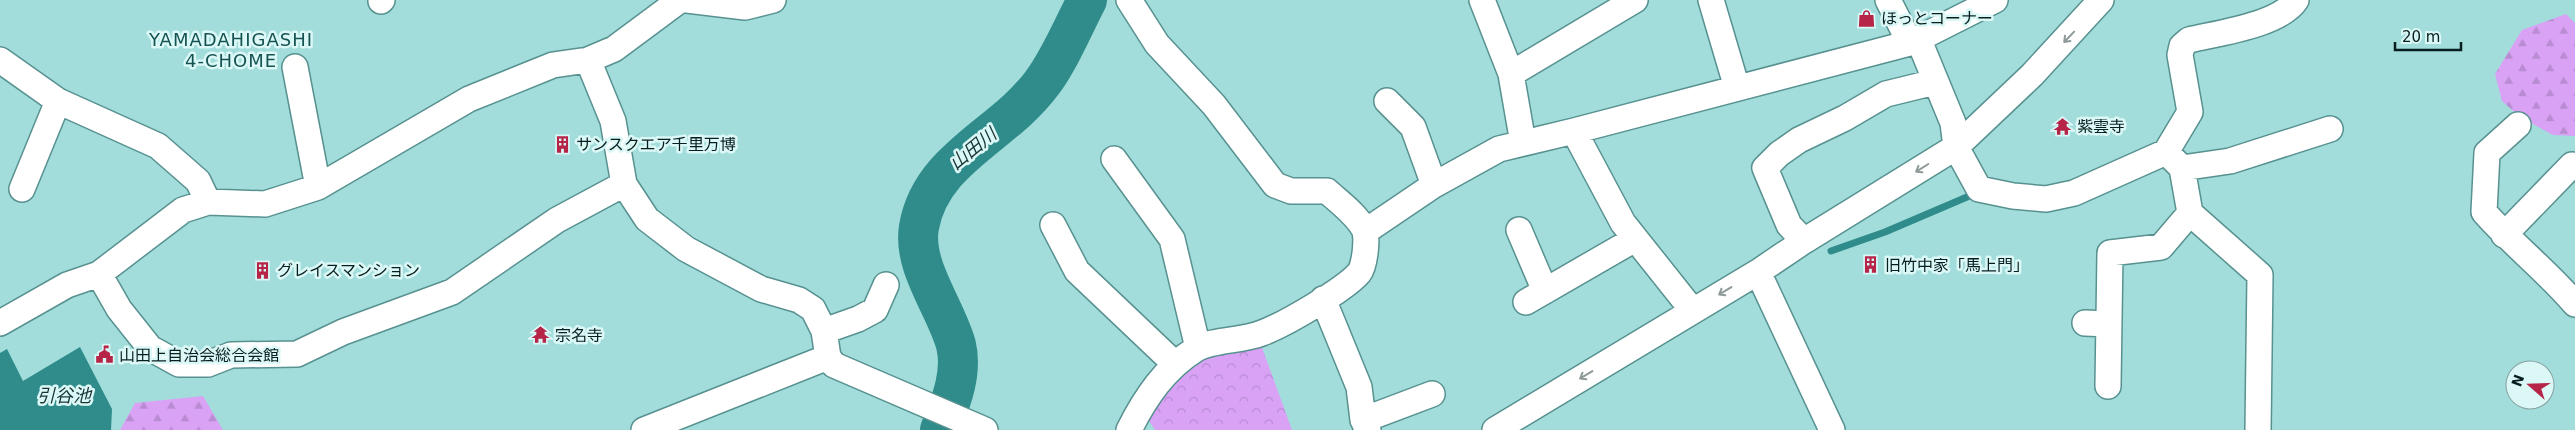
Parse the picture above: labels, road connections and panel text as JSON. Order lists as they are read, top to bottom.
{
  "districts": ["YAMADAHIGASHI 4-CHOME"],
  "water": ["山田川", "引谷池"],
  "places": {
    "shop": ["ほっとコーナー"],
    "temple": ["紫雲寺", "宗名寺"],
    "building": ["サンスクエア千里万博", "旧竹中家「馬上門」", "グレイスマンション"],
    "public building": ["山田上自治会総合会館"]
  },
  "scale_bar": "20 m",
  "north": "left"
}
